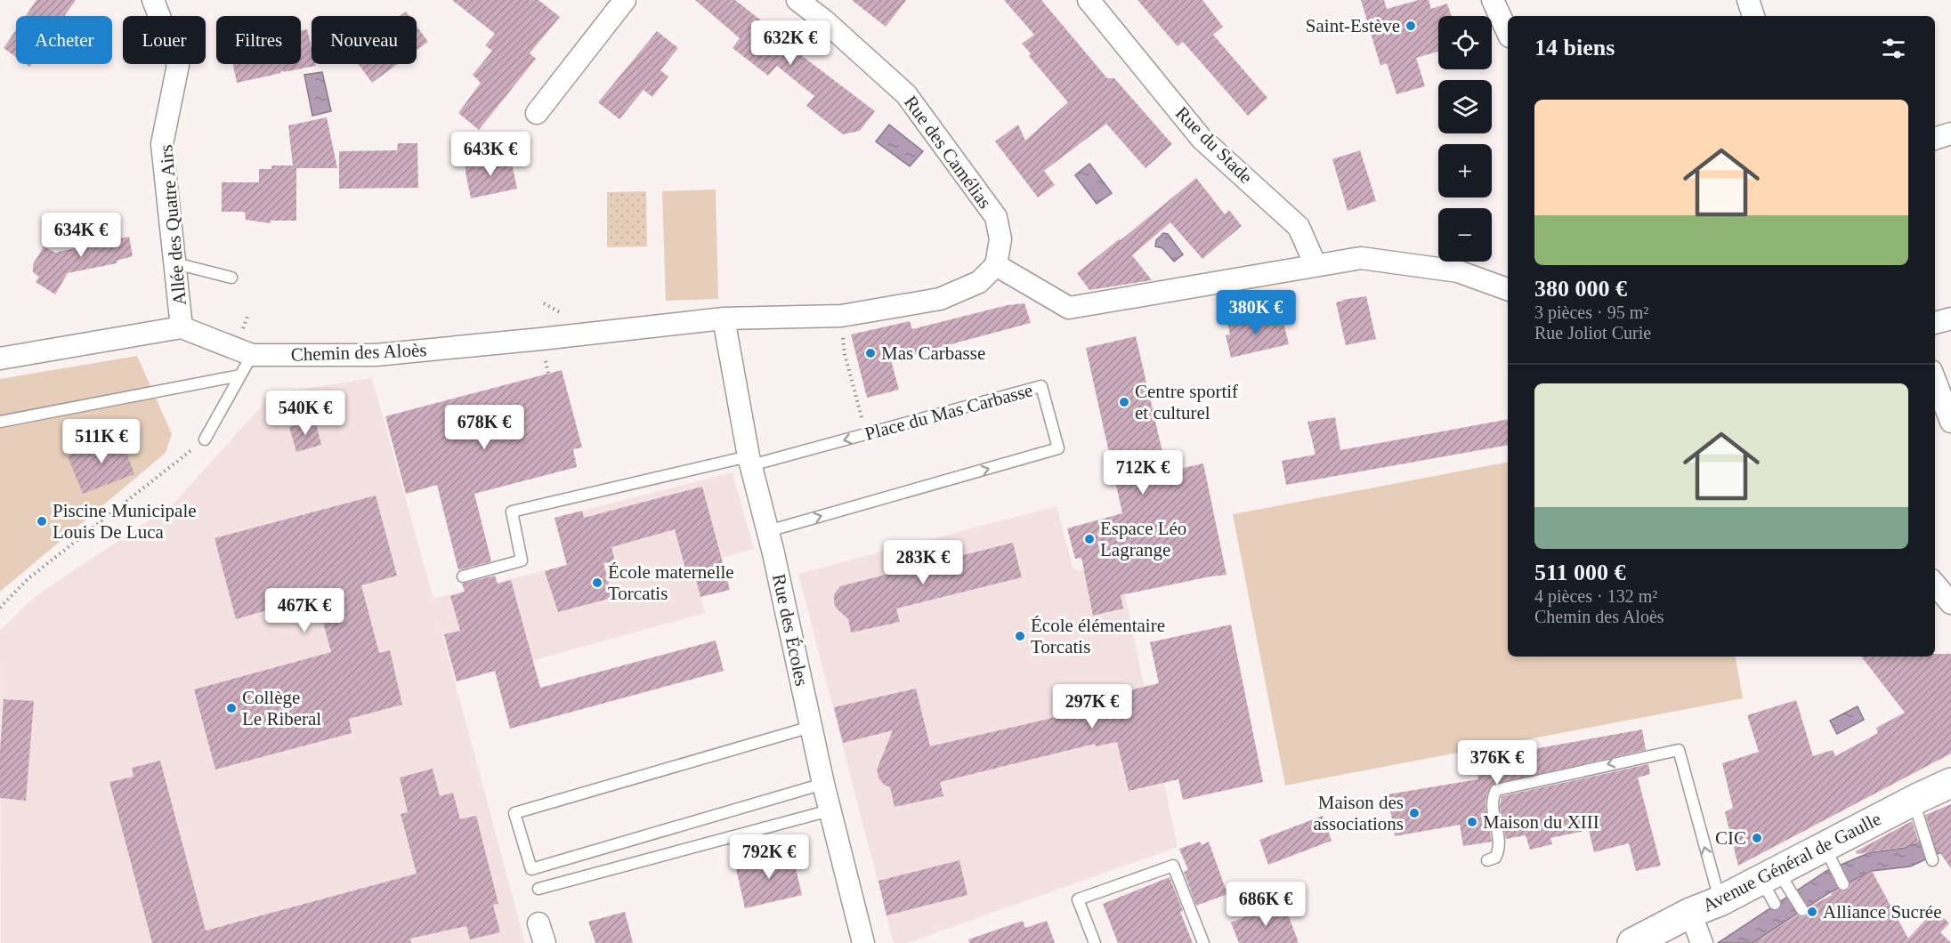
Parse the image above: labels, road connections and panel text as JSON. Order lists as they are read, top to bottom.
{
  "streets": {
    "main road": ["Avenue Général de Gaulle"],
    "street": [
      "Rue du Stade",
      "Rue des Camélias",
      "Allée des Quatre Airs",
      "Chemin des Aloès",
      "Rue des Écoles"
    ],
    "lane": ["Place du Mas Carbasse"]
  },
  "crossings": [
    ["Rue des Camélias", "Chemin des Aloès"],
    ["Allée des Quatre Airs", "Chemin des Aloès"],
    ["Chemin des Aloès", "Rue des Écoles"],
    ["Place du Mas Carbasse", "Rue des Écoles"]
  ],
  "places": [
    "Saint-Estève",
    "Mas Carbasse",
    "Centre sportif et culturel",
    "Piscine Municipale Louis De Luca",
    "Espace Léo Lagrange",
    "École maternelle Torcatis",
    "École élémentaire Torcatis",
    "Collège Le Riberal",
    "Maison des associations",
    "Maison du XIII",
    "CIC",
    "Alliance Sucrée"
  ],
  "page": {
    "map_buttons": ["+", "−"],
    "chip": [
      "Acheter",
      "Louer",
      "Filtres",
      "Nouveau"
    ],
    "heading": "14 biens",
    "price": [
      "632K €",
      "643K €",
      "634K €",
      "380K €",
      "540K €",
      "678K €",
      "511K €",
      "712K €",
      "283K €",
      "467K €",
      "297K €",
      "376K €",
      "792K €",
      "686K €"
    ],
    "list": [
      {
        "name": "380 000 €",
        "note": "3 pièces · 95 m² · Rue Joliot Curie"
      },
      {
        "name": "511 000 €",
        "note": "4 pièces · 132 m² · Chemin des Aloès"
      }
    ]
  }
}
